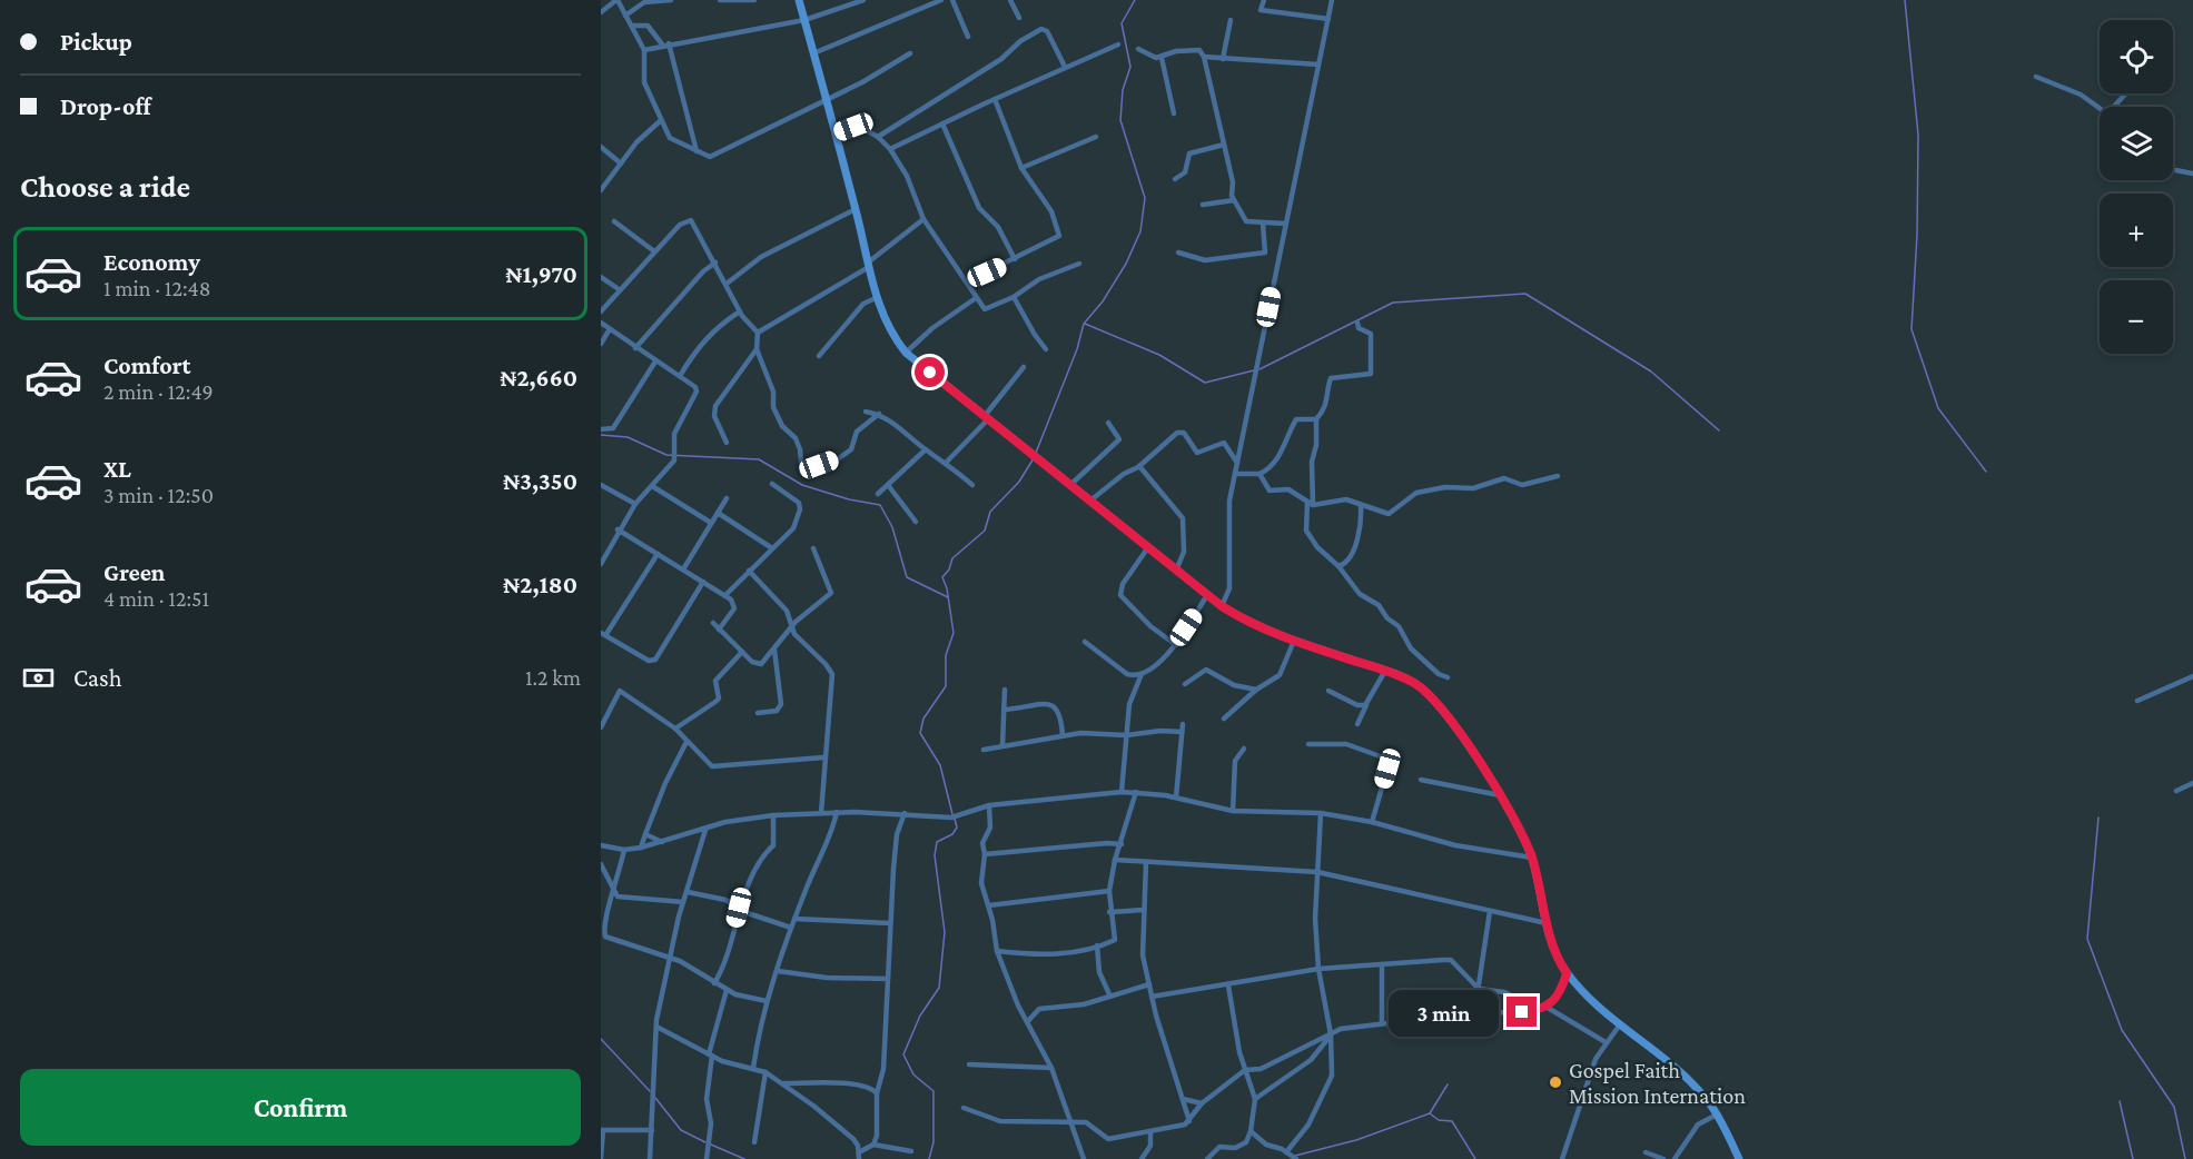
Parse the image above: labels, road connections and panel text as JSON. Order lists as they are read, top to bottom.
{
  "places": ["Gospel Faith Mission Internation"],
  "page": {
    "banner": ["Pickup", "Drop-off"],
    "map_buttons": ["+", "−"],
    "heading": "Choose a ride",
    "list": [
      {
        "name": "Economy",
        "note": "1 min · 12:48",
        "value": "₦1,970"
      },
      {
        "name": "Comfort",
        "note": "2 min · 12:49",
        "value": "₦2,660"
      },
      {
        "name": "XL",
        "note": "3 min · 12:50",
        "value": "₦3,350"
      },
      {
        "name": "Green",
        "note": "4 min · 12:51",
        "value": "₦2,180"
      }
    ],
    "pay": ["Cash", "1.2 km"],
    "bubble": "3 min",
    "buttons": "Confirm"
  }
}
